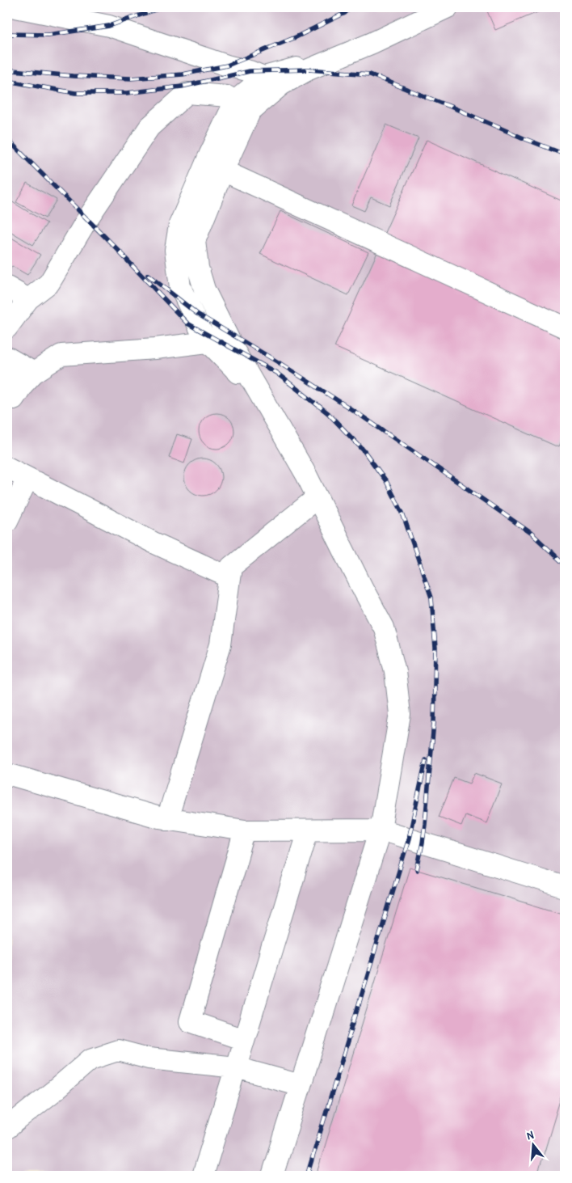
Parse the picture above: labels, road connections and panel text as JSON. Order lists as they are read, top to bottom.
{
  "north": "top"
}
